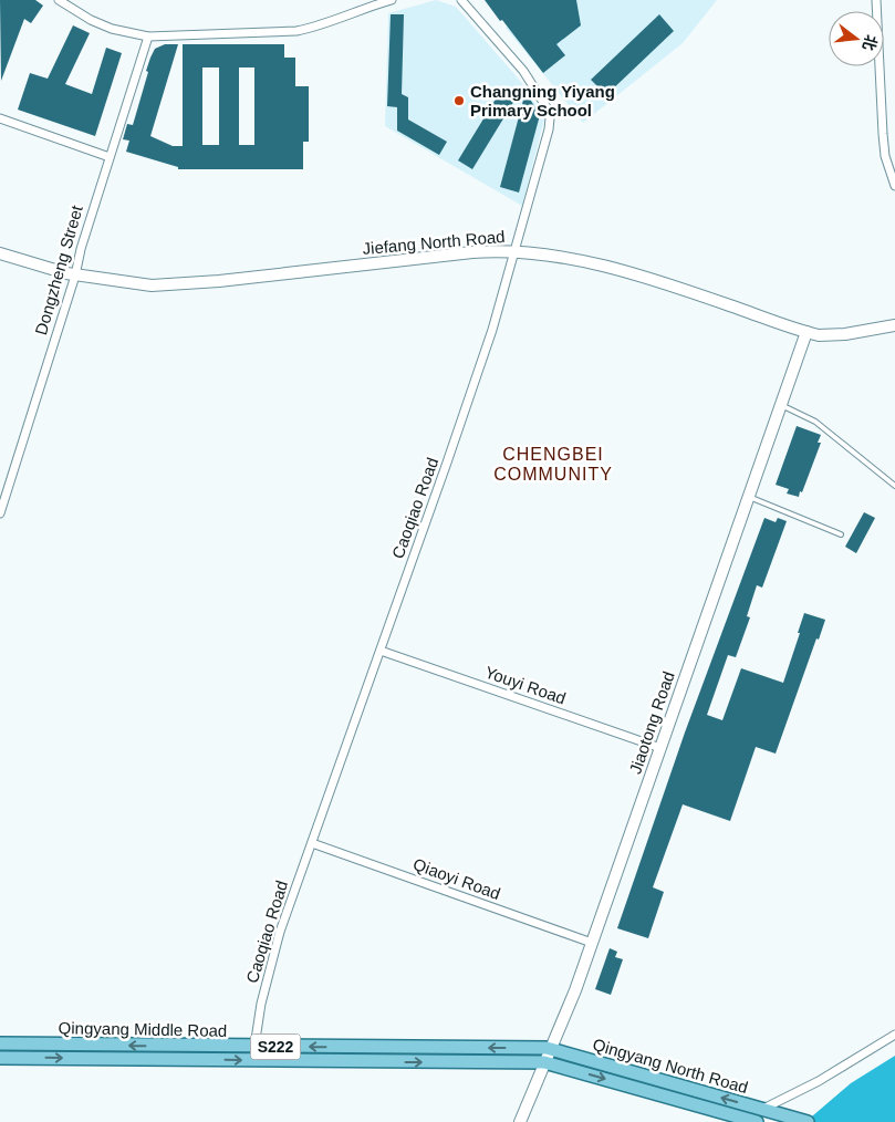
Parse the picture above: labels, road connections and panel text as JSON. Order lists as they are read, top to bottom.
{
  "streets": {
    "main road": ["Qingyang Middle Road", "S222", "Qingyang North Road"],
    "street": [
      "Jiefang North Road",
      "Dongzheng Street",
      "Caoqiao Road",
      "Youyi Road",
      "Jiaotong Road",
      "Qiaoyi Road"
    ]
  },
  "crossings": [
    ["Jiefang North Road", "Dongzheng Street"],
    ["Jiefang North Road", "Caoqiao Road"],
    ["Jiefang North Road", "Jiaotong Road"],
    ["Caoqiao Road", "Youyi Road"],
    ["Caoqiao Road", "Qiaoyi Road"],
    ["Caoqiao Road", "Qingyang Middle Road"],
    ["Youyi Road", "Jiaotong Road"],
    ["Jiaotong Road", "Qiaoyi Road"],
    ["Jiaotong Road", "Qingyang Middle Road"],
    ["Jiaotong Road", "Qingyang North Road"],
    ["Qingyang Middle Road", "Qingyang North Road"]
  ],
  "districts": ["CHENGBEI COMMUNITY"],
  "places": ["Changning Yiyang Primary School"],
  "north": "right"
}
